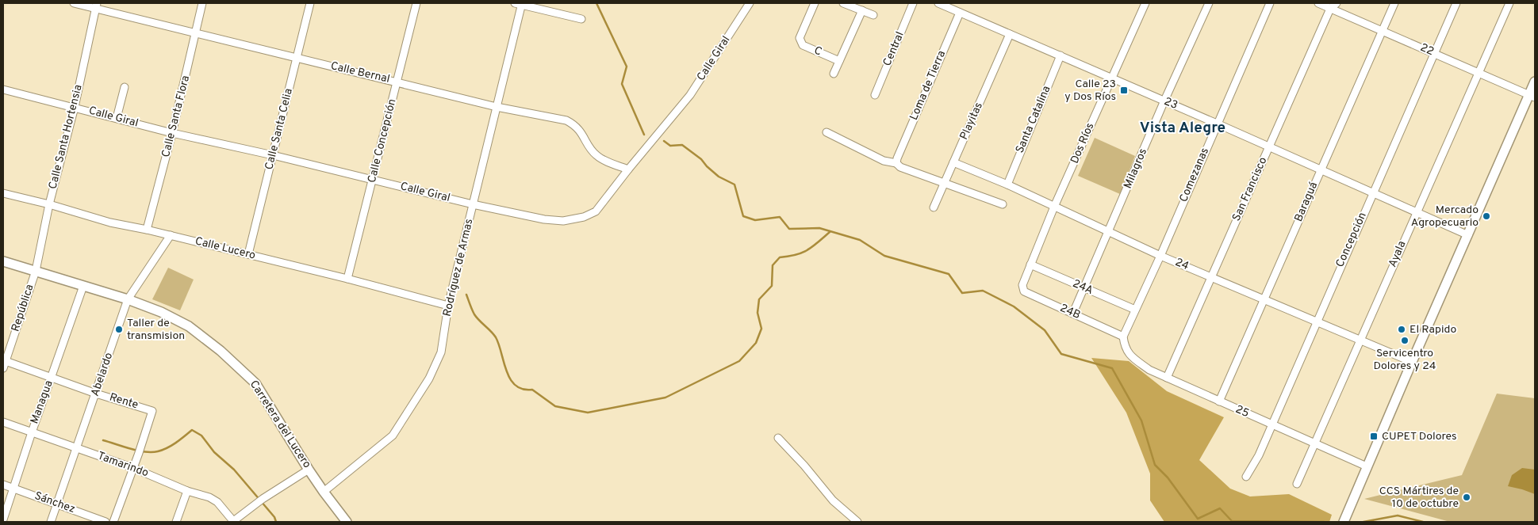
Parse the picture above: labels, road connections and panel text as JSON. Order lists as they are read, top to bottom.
{
  "streets": {
    "main road": ["Carretera del Lucero"],
    "street": [
      "Central",
      "22",
      "C",
      "Calle Giral",
      "Calle Bernal",
      "Loma de Tierra",
      "23",
      "Calle Santa Flora",
      "Santa Catalina",
      "Playitas",
      "Calle Santa Celia",
      "Calle Santa Hortensia",
      "Calle Concepción",
      "Dos Ríos",
      "Milagros",
      "Comezanas",
      "San Francisco",
      "Baraguá",
      "Concepción",
      "Calle Lucero",
      "Ayala",
      "24",
      "Rodríguez de Armas",
      "24A",
      "República",
      "24B",
      "Abelardo",
      "Rente",
      "Managua",
      "25",
      "Tamarindo",
      "Sánchez"
    ]
  },
  "crossings": [
    ["22", "San Francisco"],
    ["22", "Baraguá"],
    ["22", "Concepción"],
    ["22", "Ayala"],
    ["Calle Giral", "Calle Bernal"],
    ["Calle Giral", "Calle Santa Flora"],
    ["Calle Giral", "Calle Santa Celia"],
    ["Calle Giral", "Calle Santa Hortensia"],
    ["Calle Giral", "Calle Concepción"],
    ["Calle Giral", "Rodríguez de Armas"],
    ["Calle Bernal", "Calle Santa Flora"],
    ["Calle Bernal", "Calle Santa Celia"],
    ["Calle Bernal", "Calle Santa Hortensia"],
    ["Calle Bernal", "Calle Concepción"],
    ["Calle Bernal", "Rodríguez de Armas"],
    ["Loma de Tierra", "23"],
    ["23", "Santa Catalina"],
    ["23", "Playitas"],
    ["23", "Dos Ríos"],
    ["23", "Milagros"],
    ["23", "Comezanas"],
    ["23", "San Francisco"],
    ["23", "Baraguá"],
    ["23", "Concepción"],
    ["23", "Ayala"],
    ["Calle Santa Flora", "Calle Lucero"],
    ["Santa Catalina", "24"],
    ["Playitas", "24"],
    ["Calle Santa Celia", "Calle Lucero"],
    ["Calle Santa Hortensia", "Calle Lucero"],
    ["Calle Santa Hortensia", "República"],
    ["Calle Santa Hortensia", "Carretera del Lucero"],
    ["Calle Concepción", "Calle Lucero"],
    ["Dos Ríos", "24"],
    ["Dos Ríos", "24A"],
    ["Dos Ríos", "24B"],
    ["Milagros", "24"],
    ["Milagros", "24A"],
    ["Milagros", "24B"],
    ["Comezanas", "24"],
    ["Comezanas", "24A"],
    ["Comezanas", "24B"],
    ["Comezanas", "25"],
    ["San Francisco", "24"],
    ["San Francisco", "25"],
    ["Baraguá", "24"],
    ["Baraguá", "25"],
    ["Concepción", "24"],
    ["Concepción", "25"],
    ["Calle Lucero", "Rodríguez de Armas"],
    ["Calle Lucero", "Abelardo"],
    ["Ayala", "24"],
    ["Ayala", "25"],
    ["Rodríguez de Armas", "Carretera del Lucero"],
    ["República", "Rente"],
    ["República", "Carretera del Lucero"],
    ["Abelardo", "Rente"],
    ["Abelardo", "Carretera del Lucero"],
    ["Abelardo", "Tamarindo"],
    ["Abelardo", "Sánchez"],
    ["Rente", "Managua"],
    ["Rente", "Tamarindo"],
    ["Managua", "Carretera del Lucero"],
    ["Managua", "Tamarindo"],
    ["Managua", "Sánchez"]
  ],
  "districts": ["Vista Alegre"],
  "places": {
    "transit": ["Calle 23 y Dos Ríos", "CUPET Dolores"],
    "other": [
      "Mercado Agropecuario",
      "Taller de transmision",
      "El Rapido",
      "Servicentro Dolores y 24",
      "CCS Mártires de 10 de octubre"
    ]
  }
}
